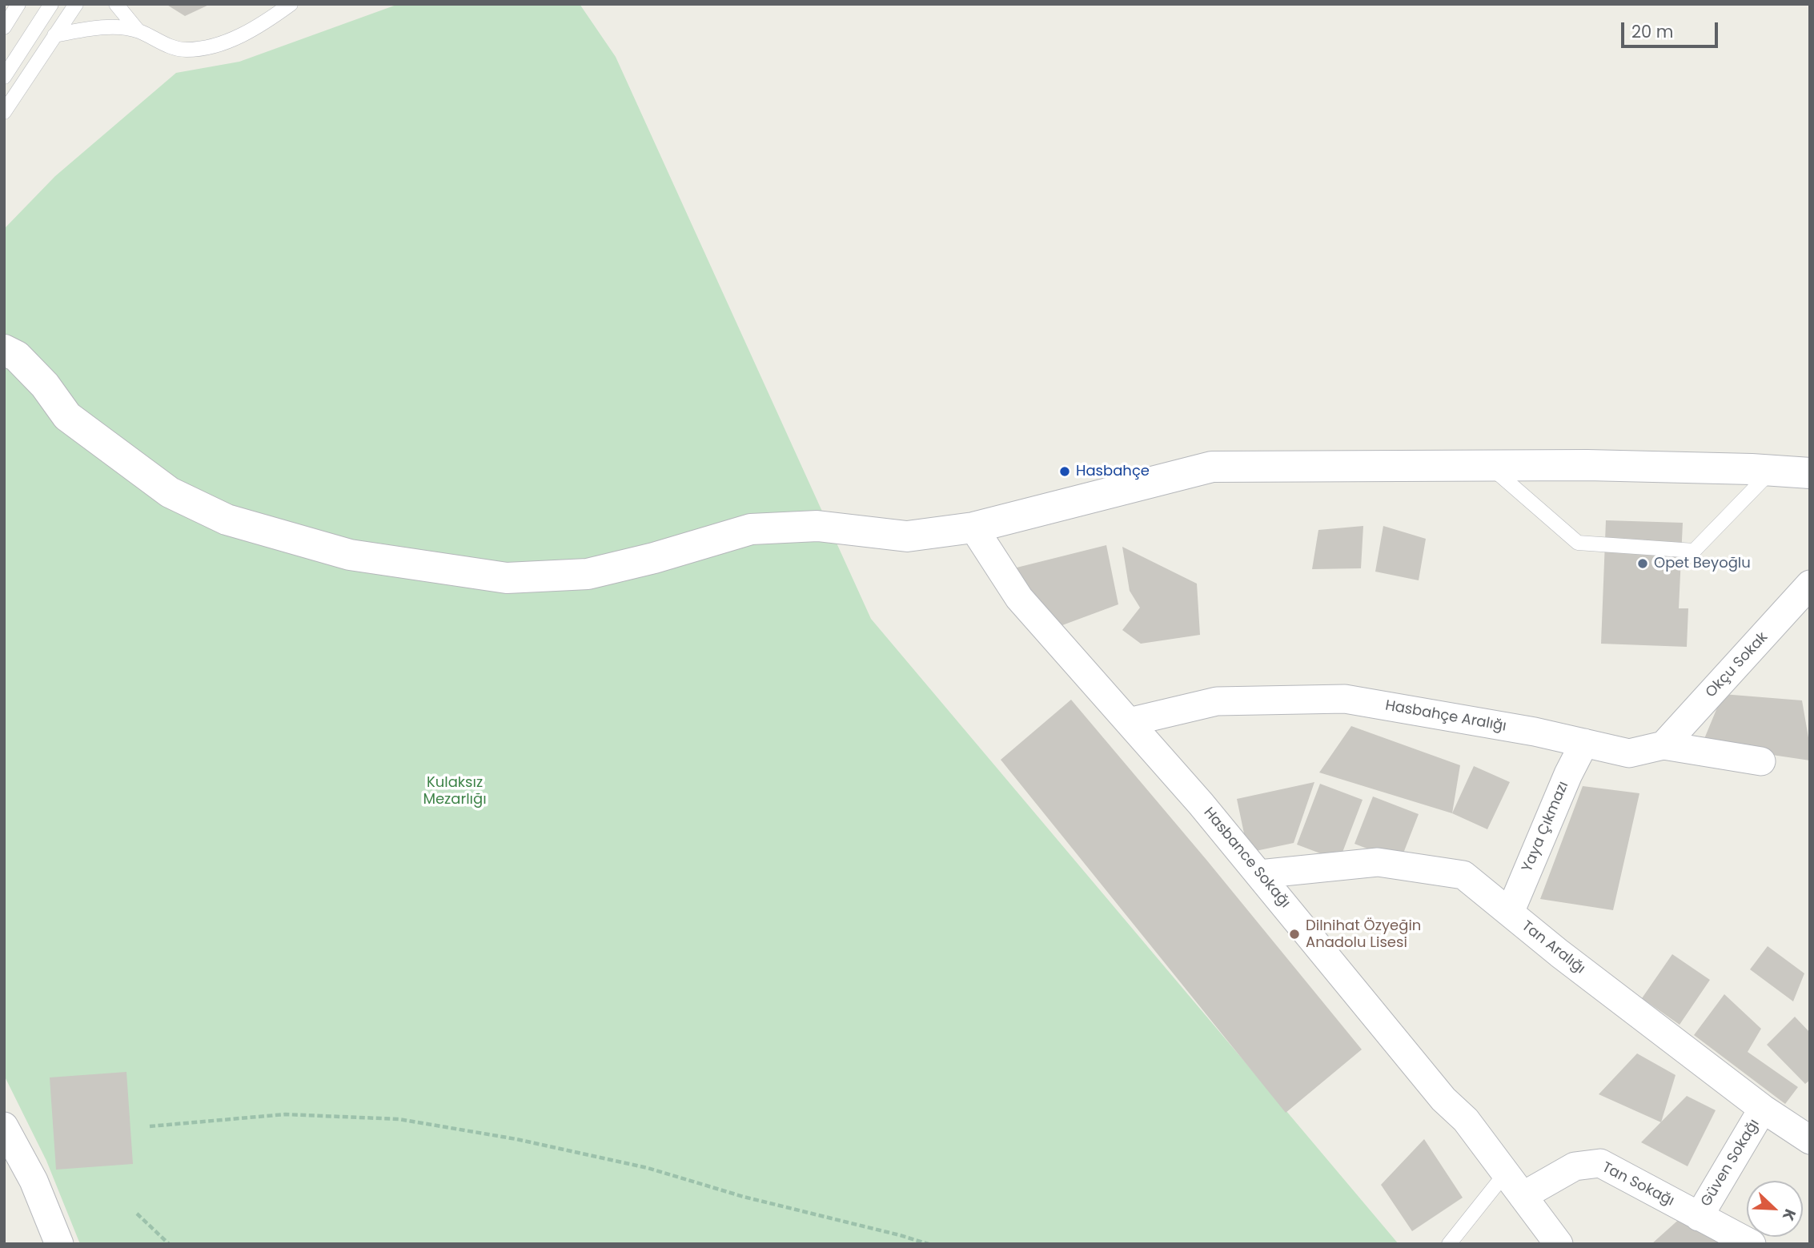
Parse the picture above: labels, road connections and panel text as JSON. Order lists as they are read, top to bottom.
{
  "streets": {
    "street": [
      "Okçu Sokak",
      "Hasbahçe Aralığı",
      "Yaya Çıkmazı",
      "Hasbance Sokağı",
      "Tan Aralığı",
      "Güven Sokağı",
      "Tan Sokağı"
    ]
  },
  "crossings": [
    ["Okçu Sokak", "Hasbahçe Aralığı"],
    ["Hasbahçe Aralığı", "Yaya Çıkmazı"],
    ["Hasbahçe Aralığı", "Hasbance Sokağı"],
    ["Yaya Çıkmazı", "Tan Aralığı"],
    ["Hasbance Sokağı", "Tan Aralığı"],
    ["Hasbance Sokağı", "Tan Sokağı"],
    ["Tan Aralığı", "Güven Sokağı"],
    ["Güven Sokağı", "Tan Sokağı"]
  ],
  "parks": ["Kulaksız Mezarlığı"],
  "places": ["Hasbahçe", "Opet Beyoğlu", "Dilnihat Özyeğin Anadolu Lisesi"],
  "scale_bar": "20 m",
  "north": "bottom right"
}
